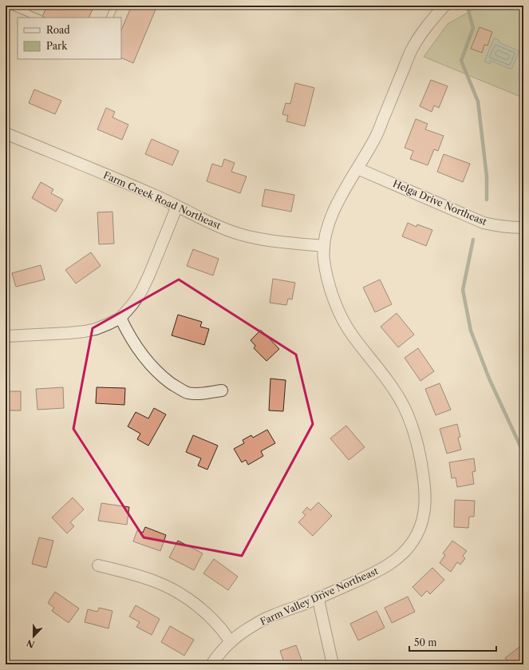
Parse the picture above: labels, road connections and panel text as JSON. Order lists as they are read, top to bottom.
{
  "streets": {
    "street": ["Farm Creek Road Northeast", "Helga Drive Northeast", "Farm Valley Drive Northeast"]
  },
  "crossings": [
    ["Farm Creek Road Northeast", "Farm Valley Drive Northeast"],
    ["Helga Drive Northeast", "Farm Valley Drive Northeast"]
  ],
  "legend": ["Road", "Park"],
  "scale_bar": "50 m",
  "north": "bottom"
}
